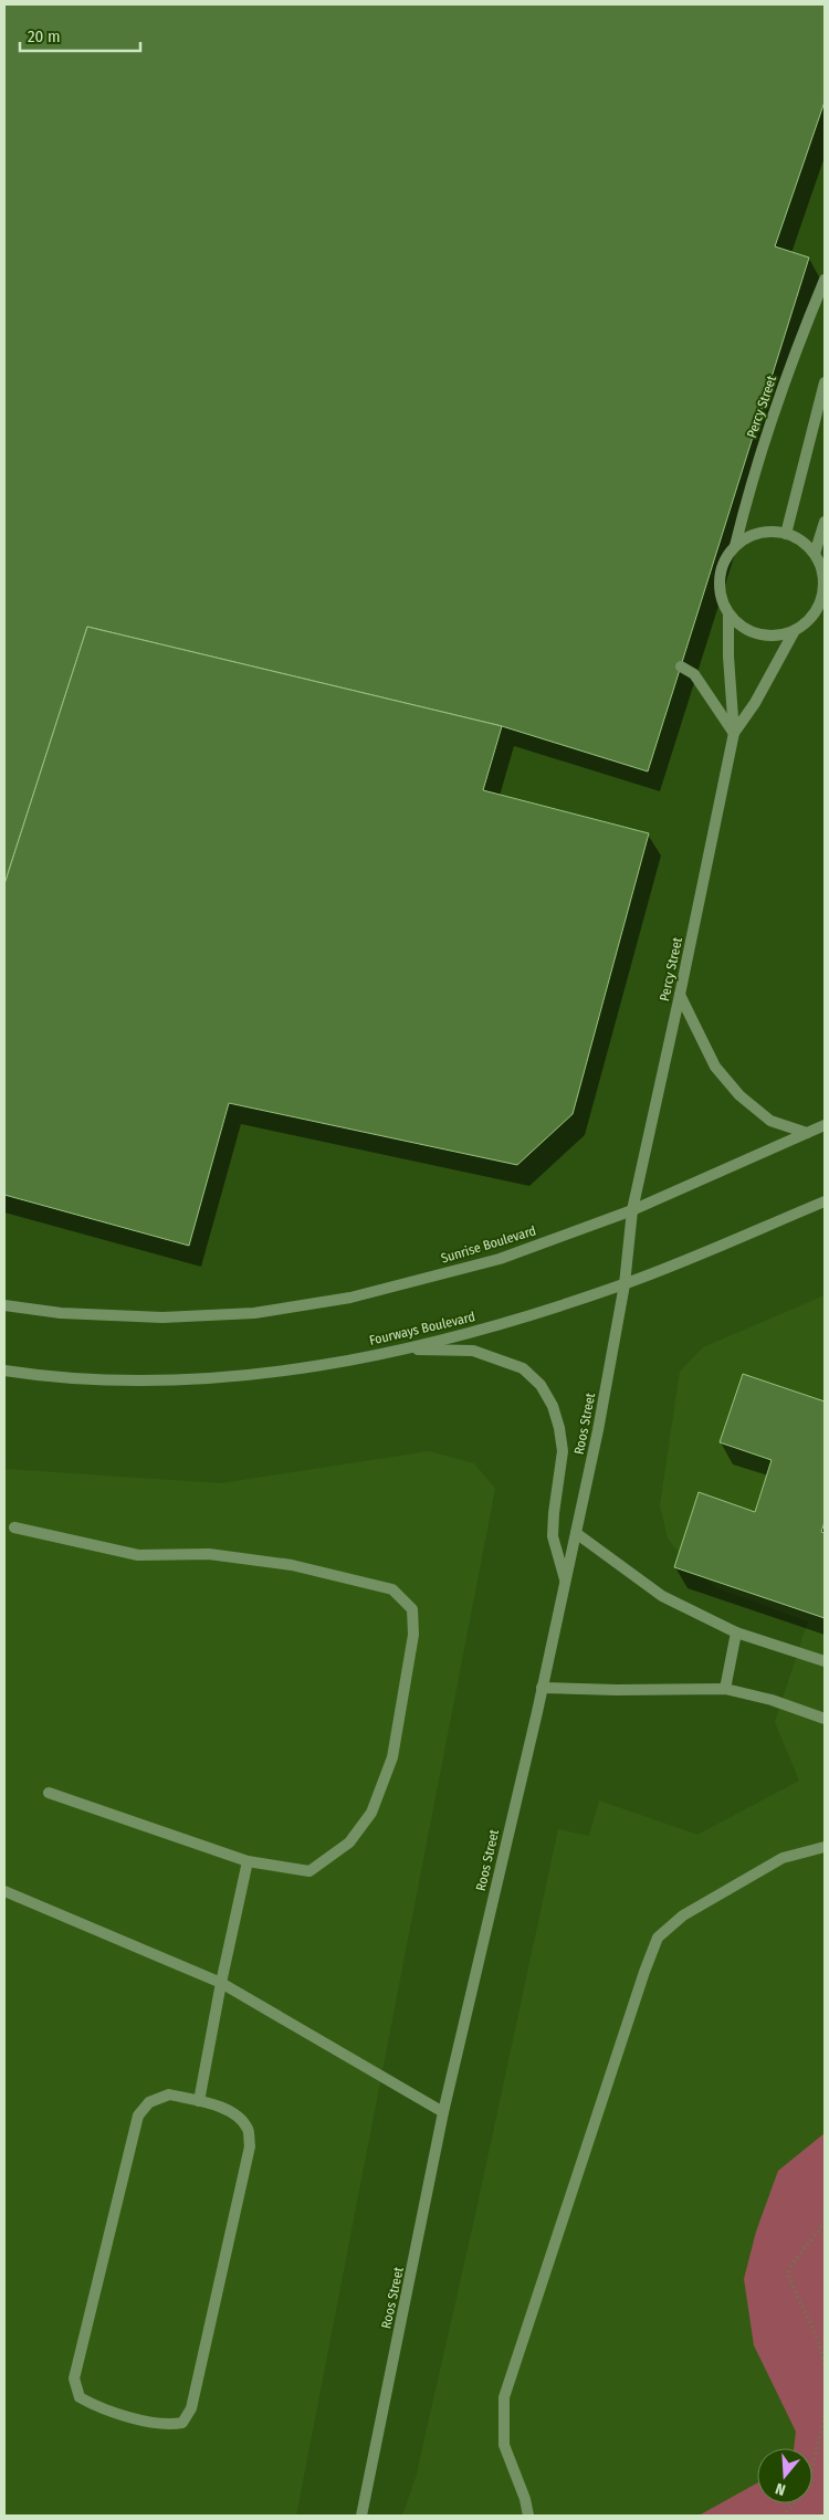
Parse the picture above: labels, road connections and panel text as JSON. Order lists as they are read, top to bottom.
{
  "streets": {
    "street": [
      "Percy Street",
      "Sunrise Boulevard",
      "Fourways Boulevard",
      "Roos Street"
    ]
  },
  "crossings": [
    ["Percy Street", "Sunrise Boulevard"],
    ["Percy Street", "Roos Street"],
    ["Sunrise Boulevard", "Roos Street"],
    ["Fourways Boulevard", "Roos Street"]
  ],
  "scale_bar": "20 m",
  "north": "bottom"
}
